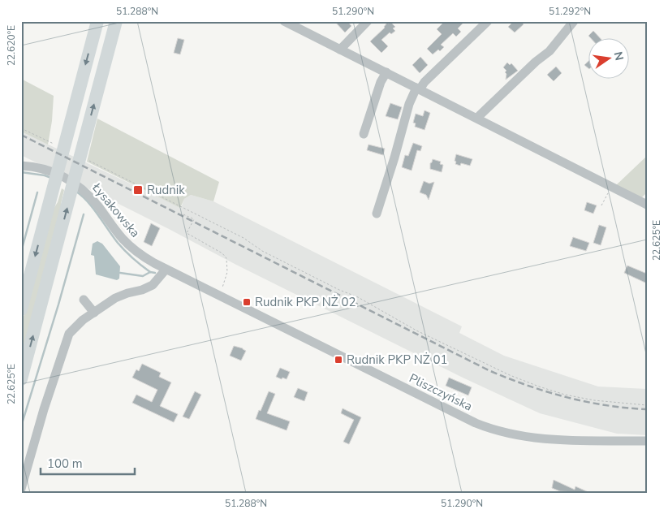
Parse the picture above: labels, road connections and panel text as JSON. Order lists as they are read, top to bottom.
{
  "streets": {
    "street": ["Łysakowska", "Pliszczyńska"]
  },
  "crossings": [
    ["Łysakowska", "Pliszczyńska"]
  ],
  "places": {
    "transit": ["Rudnik", "Rudnik PKP NŻ 02", "Rudnik PKP NŻ 01"]
  },
  "scale_bar": "100 m",
  "north": "right",
  "coordinates": [
    "51.288°N",
    "51.290°N",
    "51.292°N",
    "22.620°E",
    "22.625°E"
  ]
}
